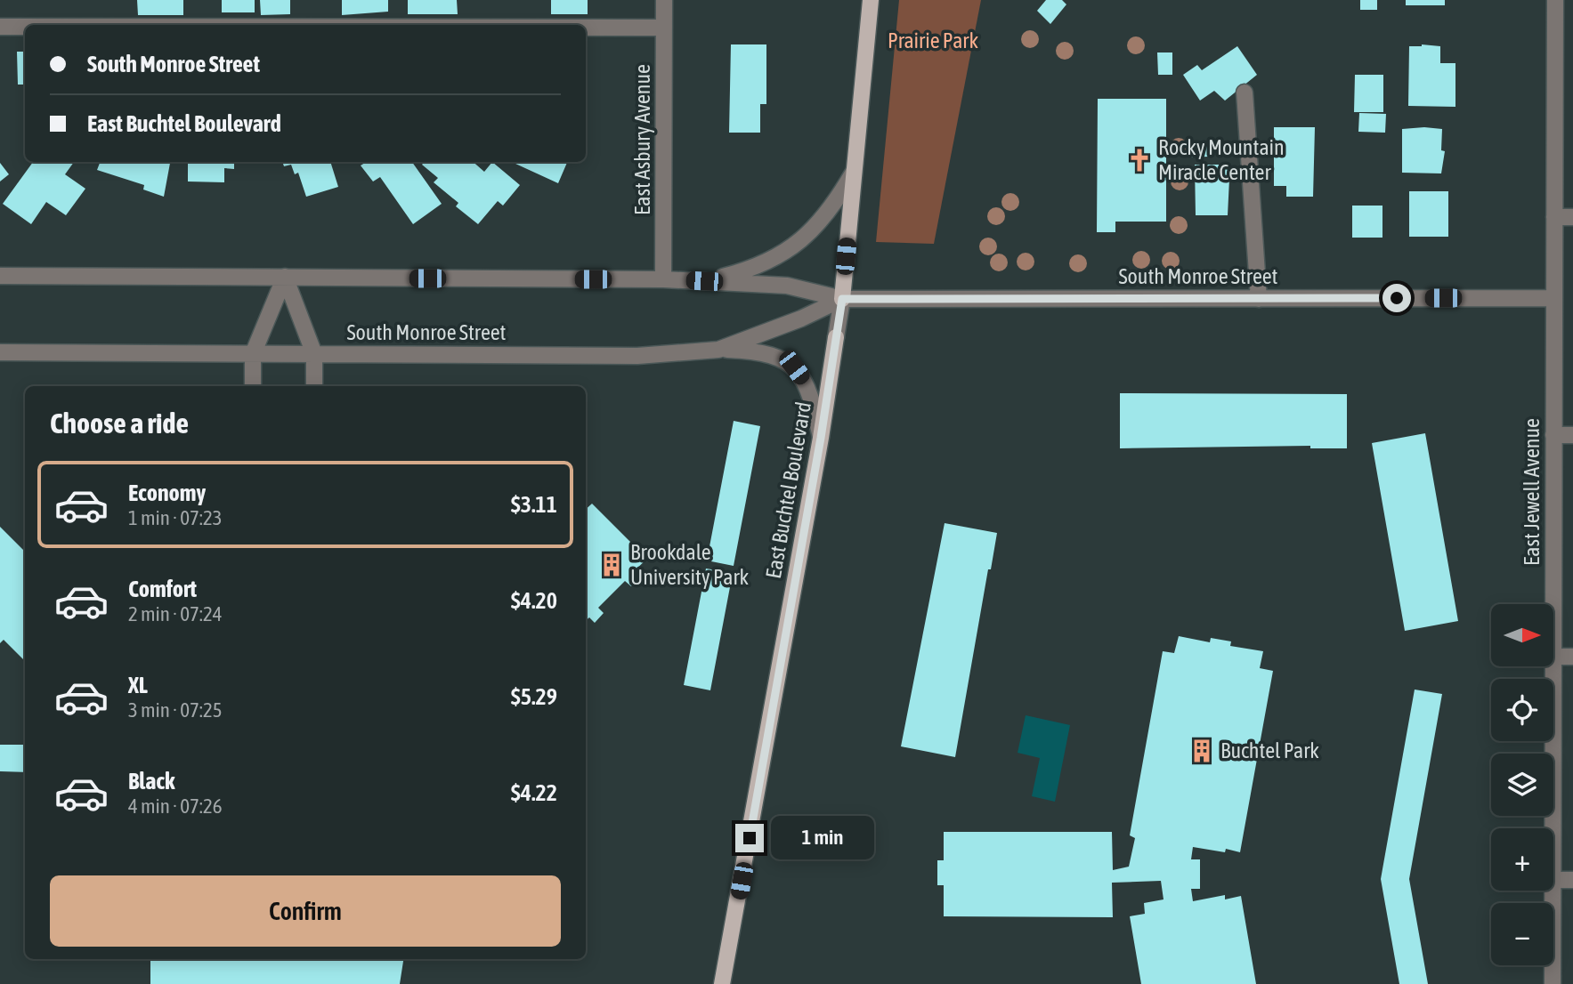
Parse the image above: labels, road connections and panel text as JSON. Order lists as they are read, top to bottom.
{
  "streets": {
    "main road": ["East Buchtel Boulevard"],
    "street": ["East Asbury Avenue", "South Monroe Street", "East Jewell Avenue"]
  },
  "crossings": [
    ["East Asbury Avenue", "South Monroe Street"],
    ["South Monroe Street", "East Buchtel Boulevard"],
    ["South Monroe Street", "East Jewell Avenue"]
  ],
  "parks": ["Prairie Park"],
  "places": {
    "church": ["Rocky Mountain Miracle Center"],
    "building": ["Brookdale University Park", "Buchtel Park"]
  },
  "north": "right",
  "page": {
    "banner": ["South Monroe Street", "East Buchtel Boulevard"],
    "heading": "Choose a ride",
    "list": [
      {
        "name": "Economy",
        "note": "1 min · 07:23",
        "value": "$3.11"
      },
      {
        "name": "Comfort",
        "note": "2 min · 07:24",
        "value": "$4.20"
      },
      {
        "name": "XL",
        "note": "3 min · 07:25",
        "value": "$5.29"
      },
      {
        "name": "Black",
        "note": "4 min · 07:26",
        "value": "$4.22"
      }
    ],
    "map_buttons": ["+", "−"],
    "bubble": "1 min",
    "buttons": "Confirm"
  }
}
